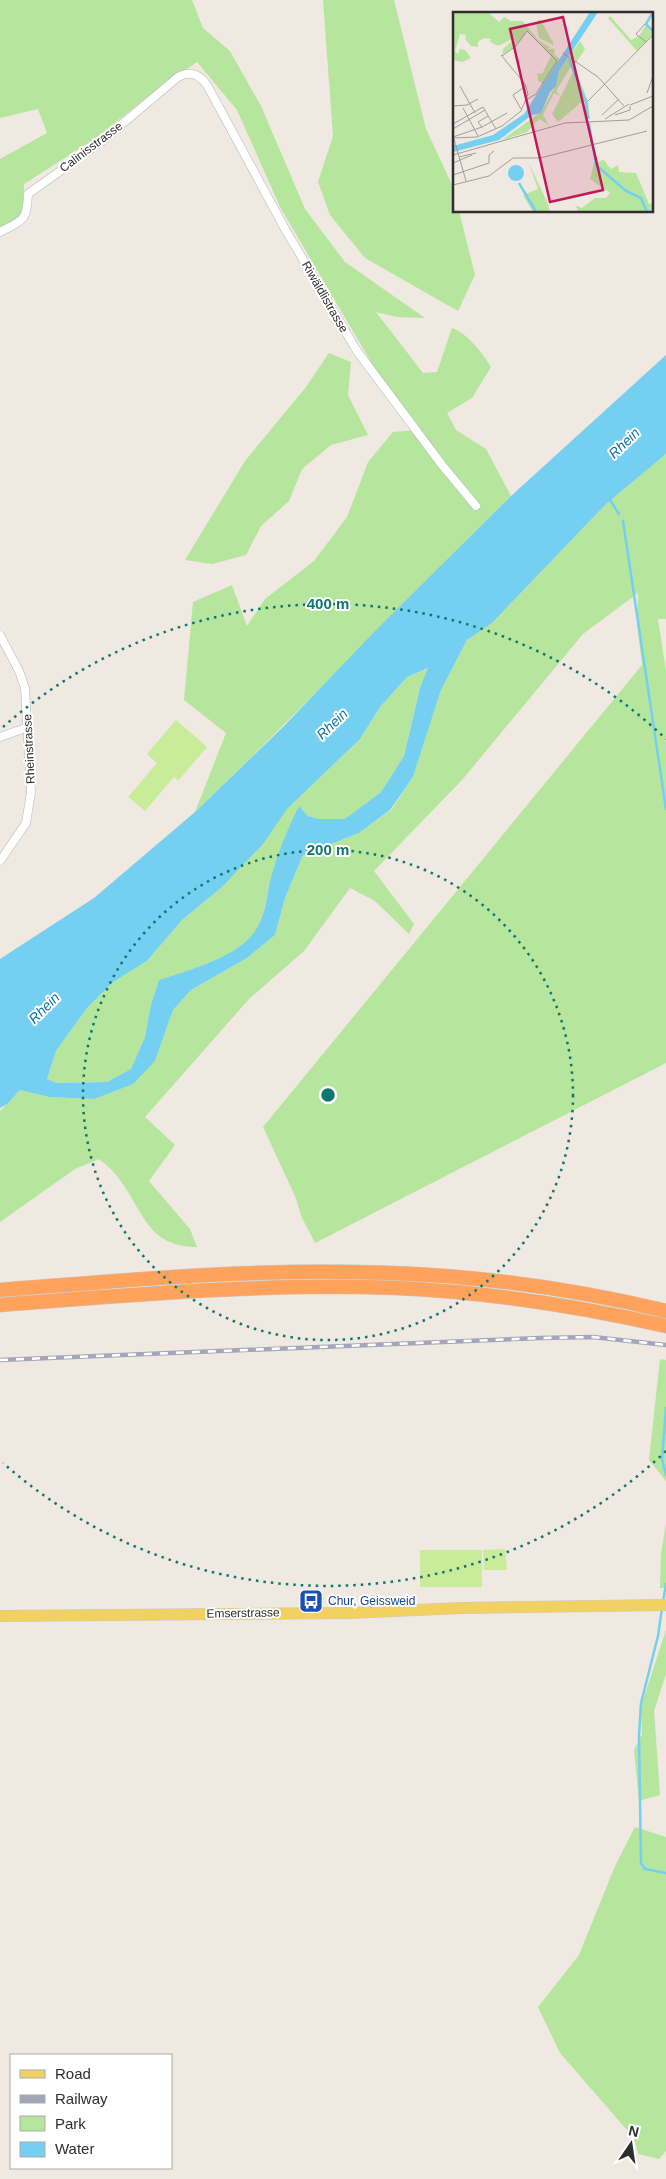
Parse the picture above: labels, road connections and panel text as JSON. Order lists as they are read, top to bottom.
{
  "streets": {
    "main road": ["Emserstrasse"],
    "street": ["Calinisstrasse", "Riwäldlistrasse", "Rheinstrasse"]
  },
  "crossings": [
    ["Calinisstrasse", "Riwäldlistrasse"]
  ],
  "water": ["Rhein"],
  "places": {
    "bus stop": ["Chur, Geissweid"]
  },
  "legend": [
    "Road",
    "Railway",
    "Park",
    "Water"
  ],
  "north": "top",
  "rings": ["400 m", "200 m"]
}
